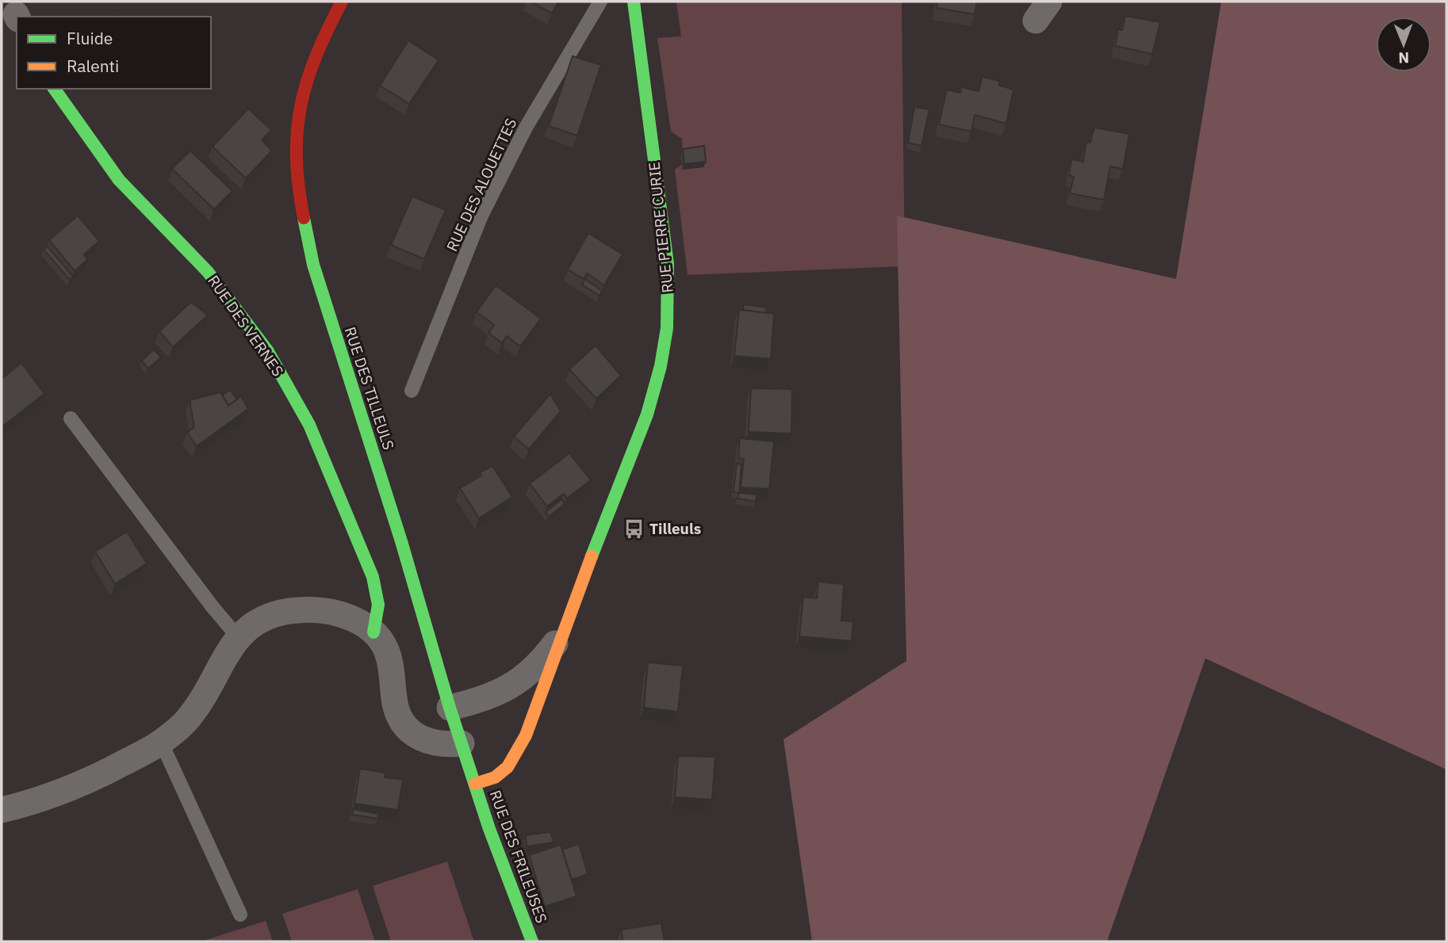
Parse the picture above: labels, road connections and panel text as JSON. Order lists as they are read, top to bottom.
{
  "streets": {
    "street": [
      "RUE PIERRE CURIE",
      "RUE DES VERNES",
      "RUE DES TILLEULS",
      "RUE DES FRILEUSES"
    ],
    "lane": ["RUE DES ALOUETTES"]
  },
  "crossings": [
    ["RUE PIERRE CURIE", "RUE DES TILLEULS"],
    ["RUE PIERRE CURIE", "RUE DES FRILEUSES"],
    ["RUE DES TILLEULS", "RUE DES FRILEUSES"]
  ],
  "places": {
    "bus stop": ["Tilleuls"]
  },
  "legend": ["Fluide", "Ralenti"],
  "north": "bottom"
}
